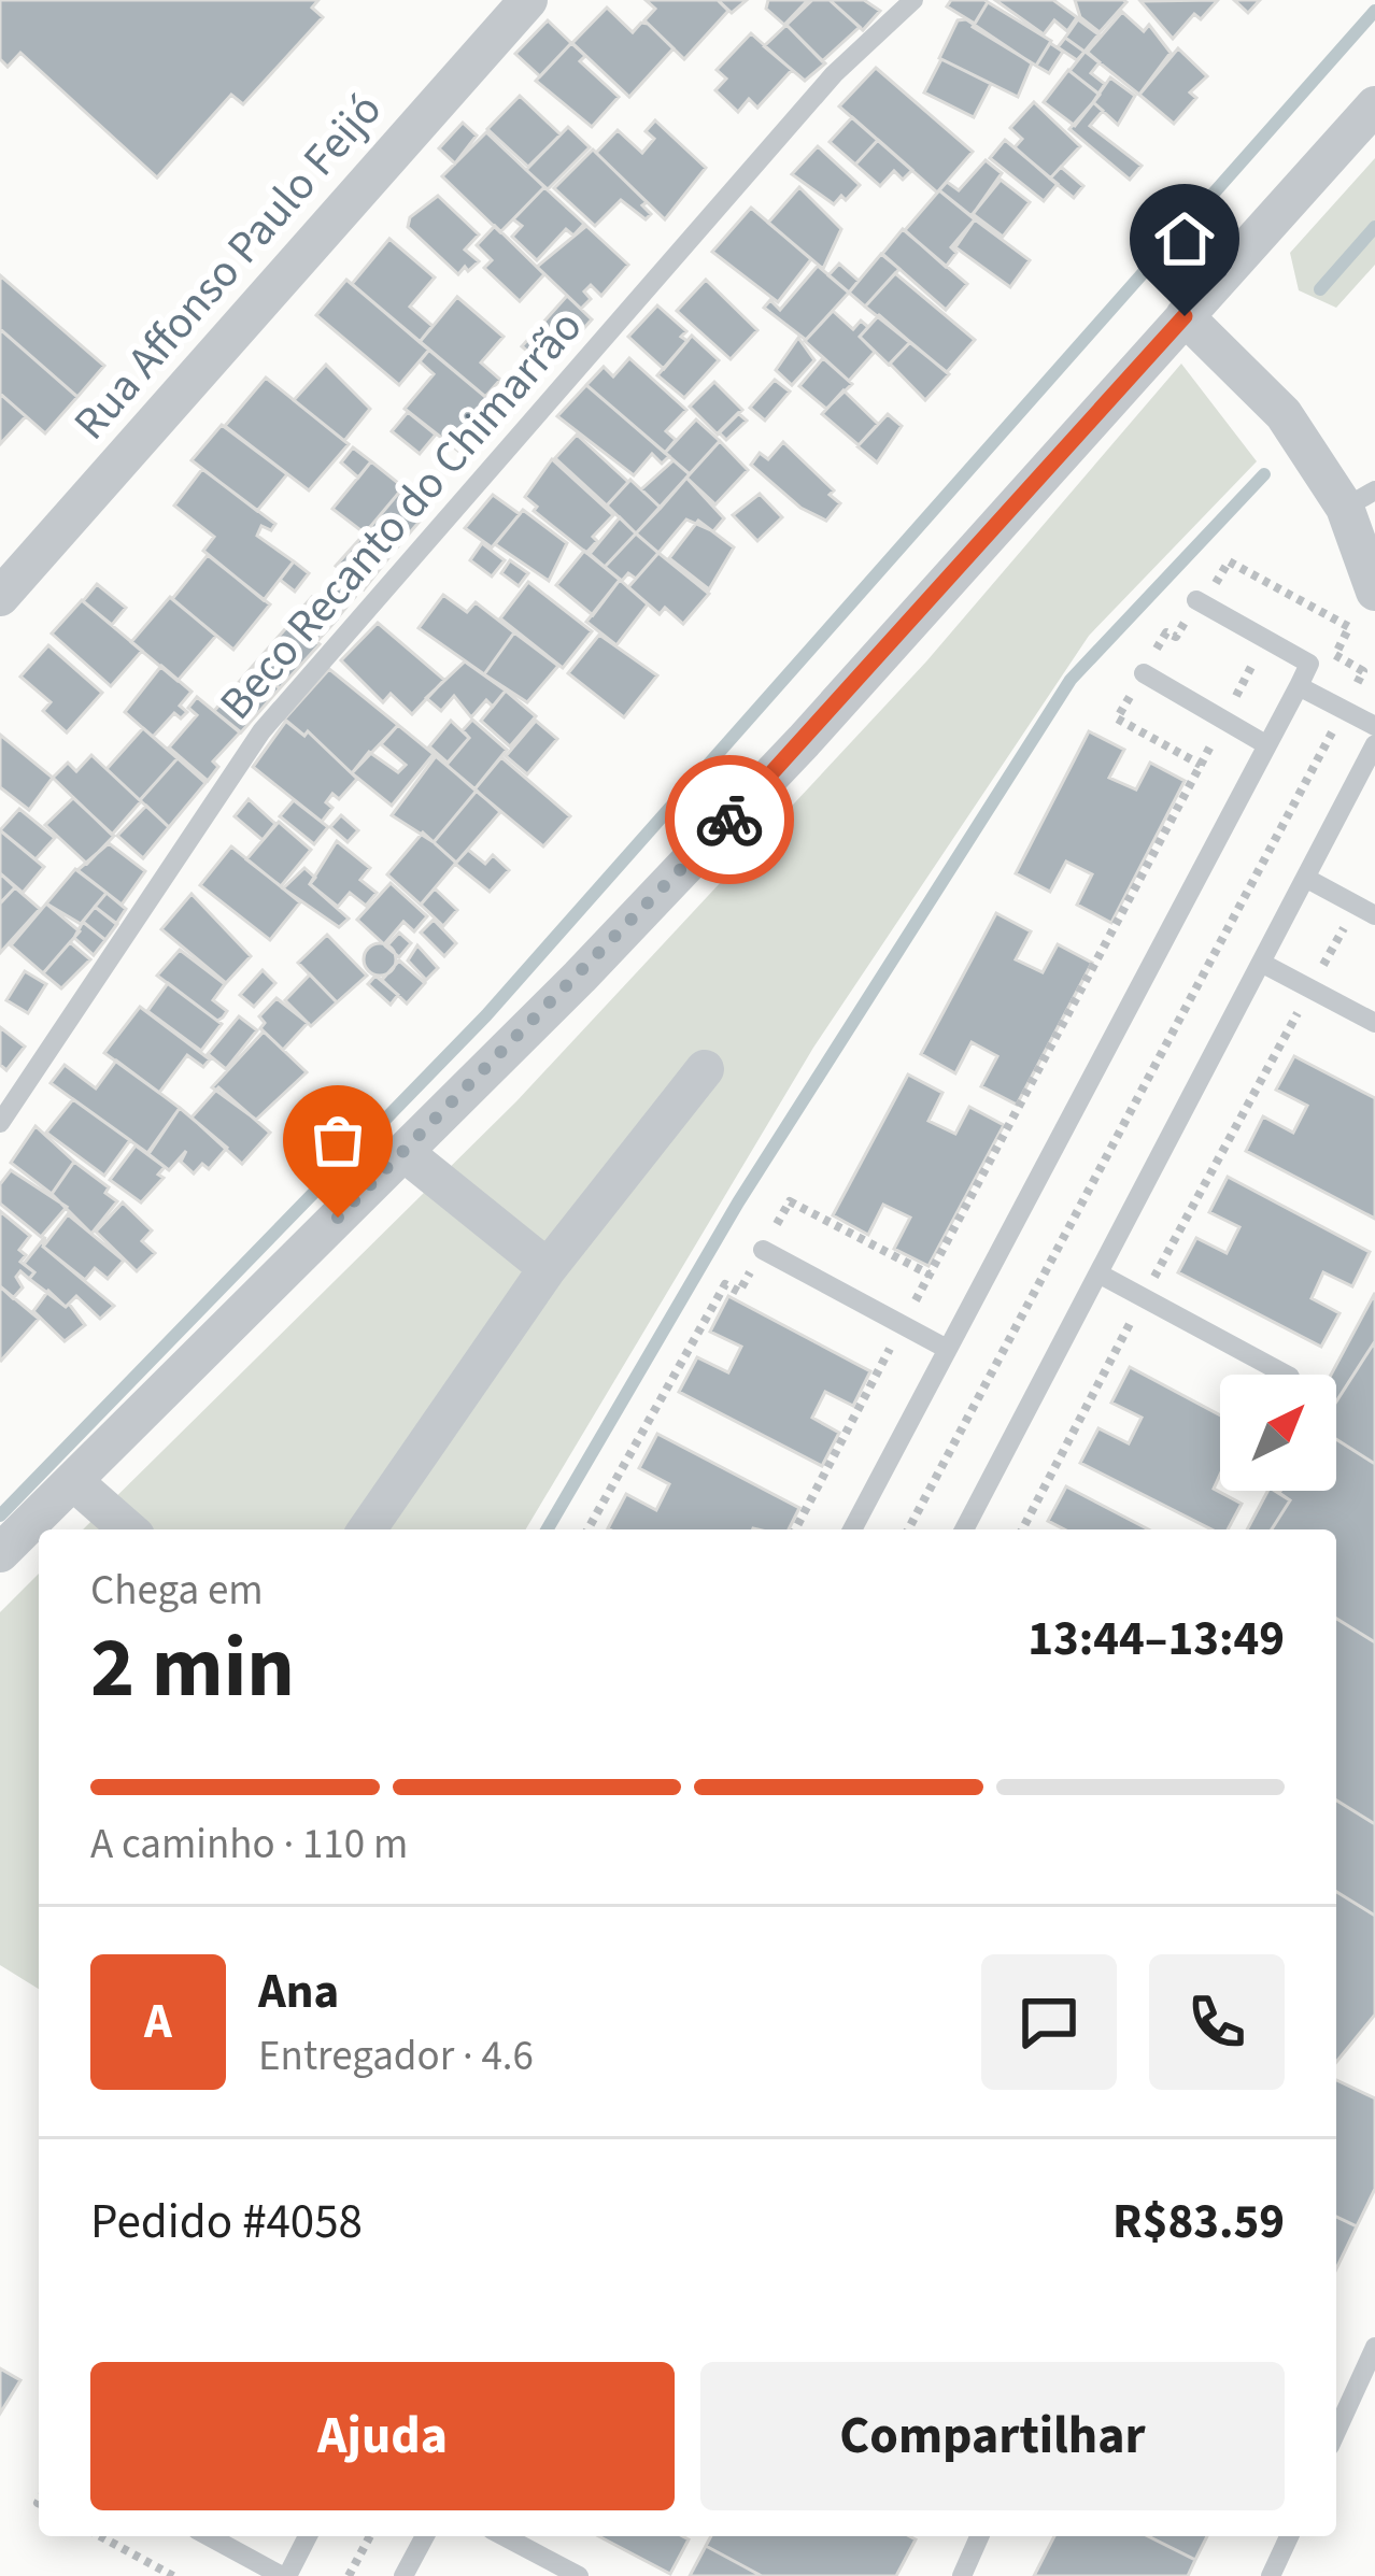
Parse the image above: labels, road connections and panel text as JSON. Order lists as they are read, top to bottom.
{
  "streets": {
    "street": ["Rua Affonso Paulo Feijó"],
    "lane": ["Beco Recanto do Chimarrão"]
  },
  "north": "top right",
  "page": {
    "heading": ["2 min", "Chega em", "13:44–13:49"],
    "panel": [
      "Ana",
      "Entregador · 4.6",
      "Pedido #4058",
      "R$83.59"
    ],
    "bar": "A caminho · 110 m",
    "round": "A",
    "buttons": ["Ajuda", "Compartilhar"]
  }
}
